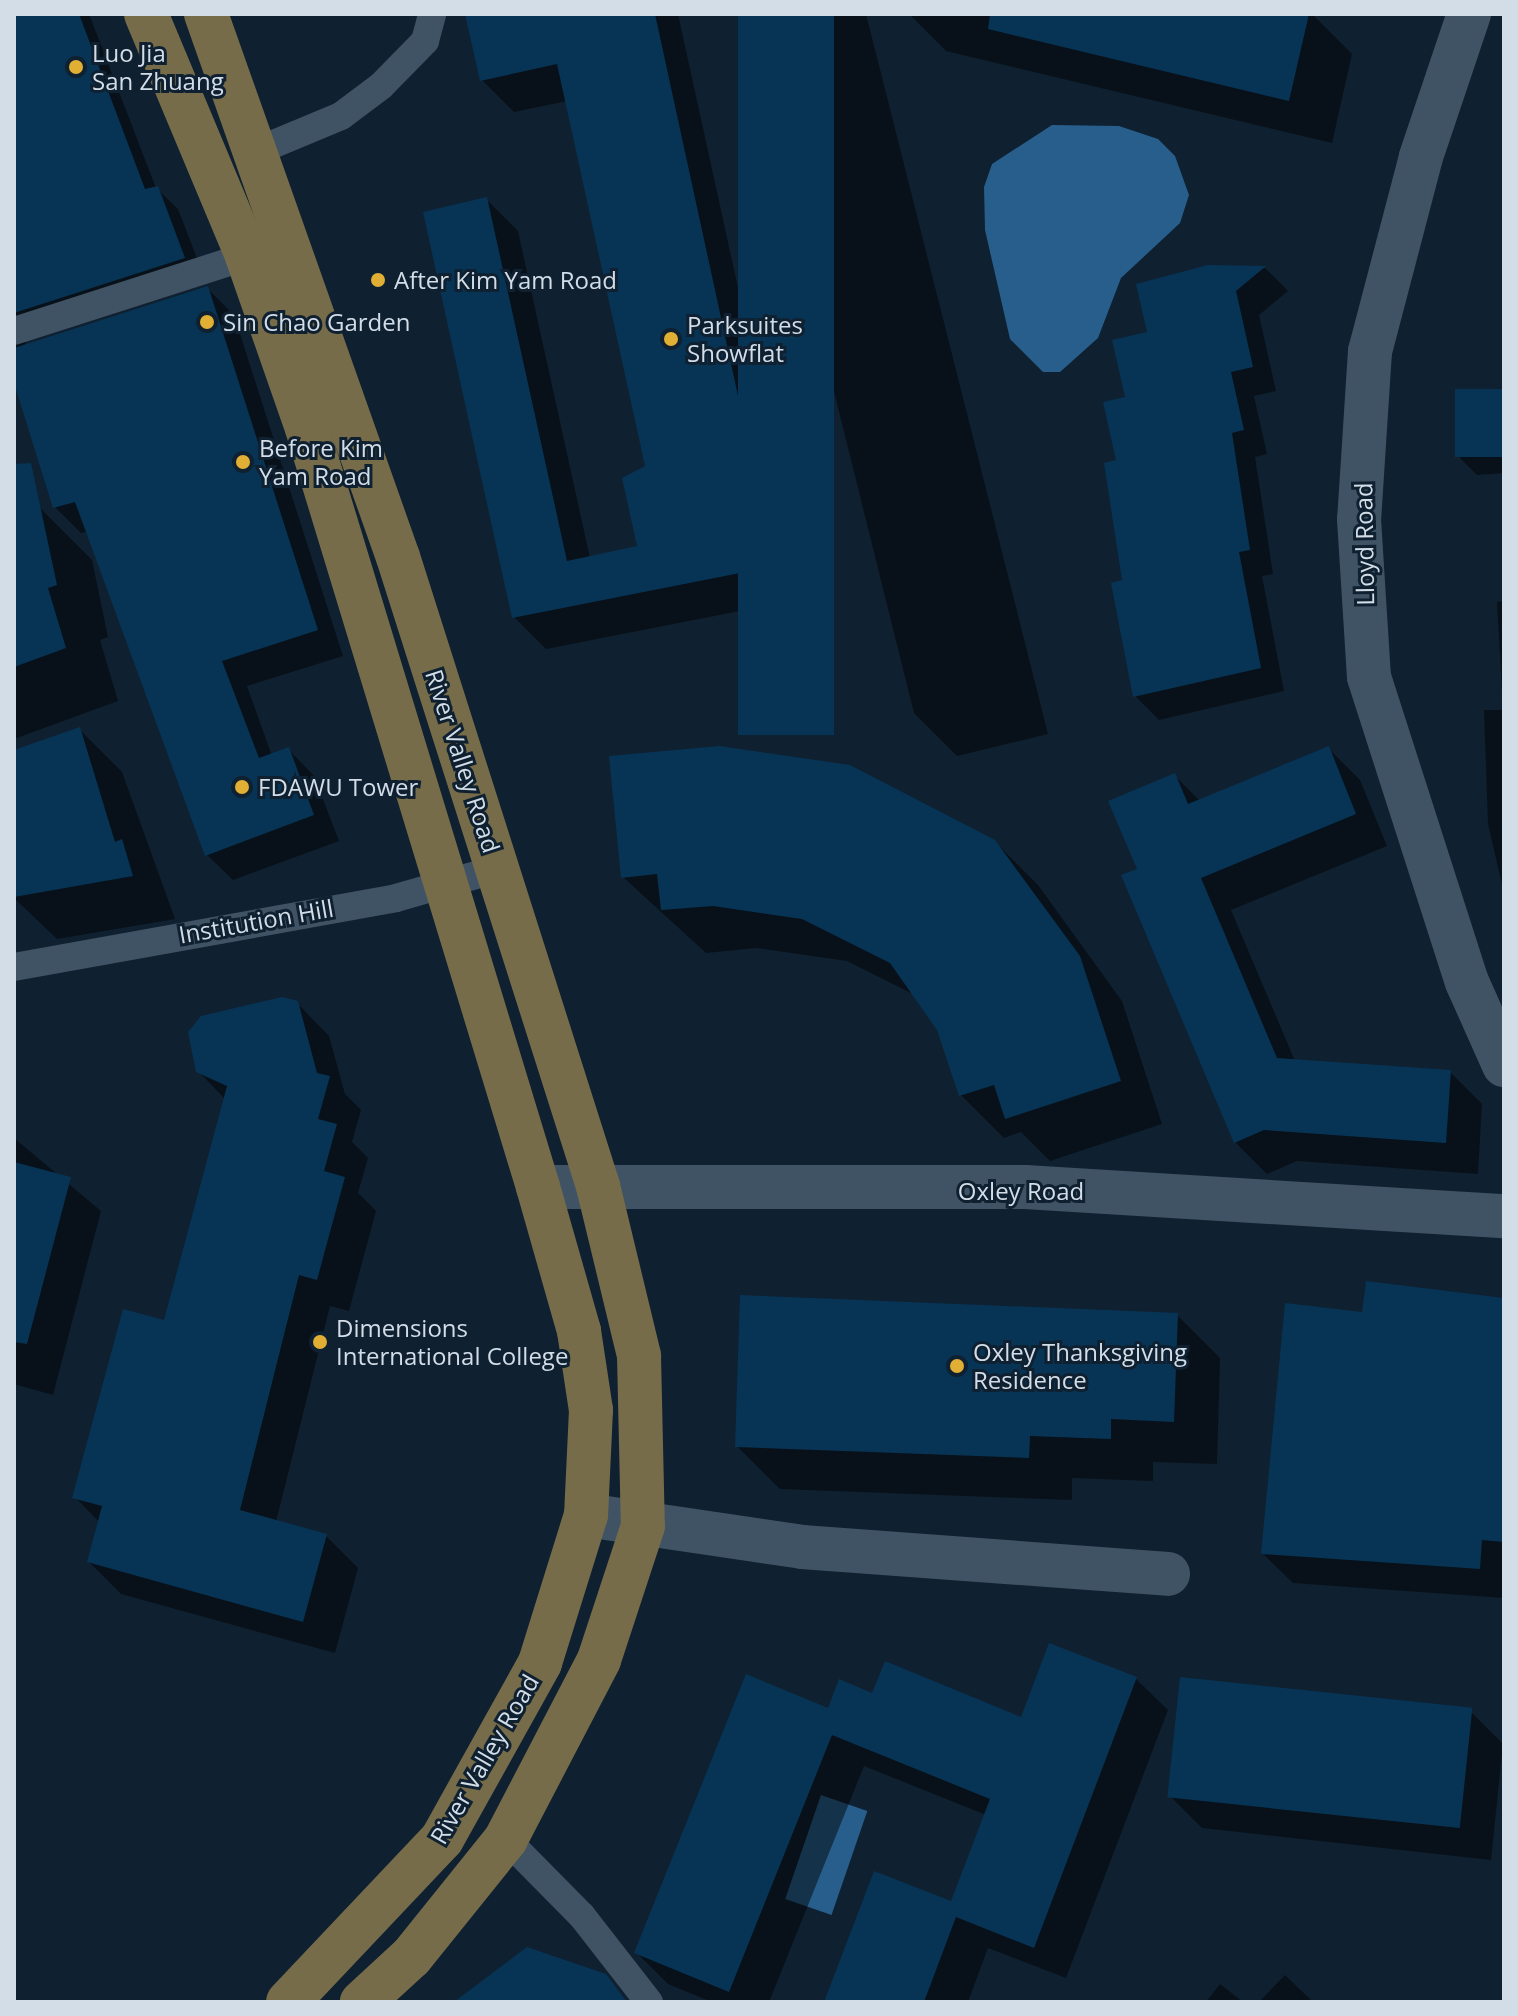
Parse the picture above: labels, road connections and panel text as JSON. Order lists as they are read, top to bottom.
{
  "streets": {
    "main road": ["River Valley Road"],
    "street": ["Lloyd Road", "Oxley Road"],
    "lane": ["Institution Hill"]
  },
  "crossings": [
    ["River Valley Road", "Institution Hill"],
    ["River Valley Road", "Oxley Road"]
  ],
  "places": [
    "Luo Jia San Zhuang",
    "After Kim Yam Road",
    "Sin Chao Garden",
    "Parksuites Showflat",
    "Before Kim Yam Road",
    "FDAWU Tower",
    "Dimensions International College",
    "Oxley Thanksgiving Residence"
  ]
}
